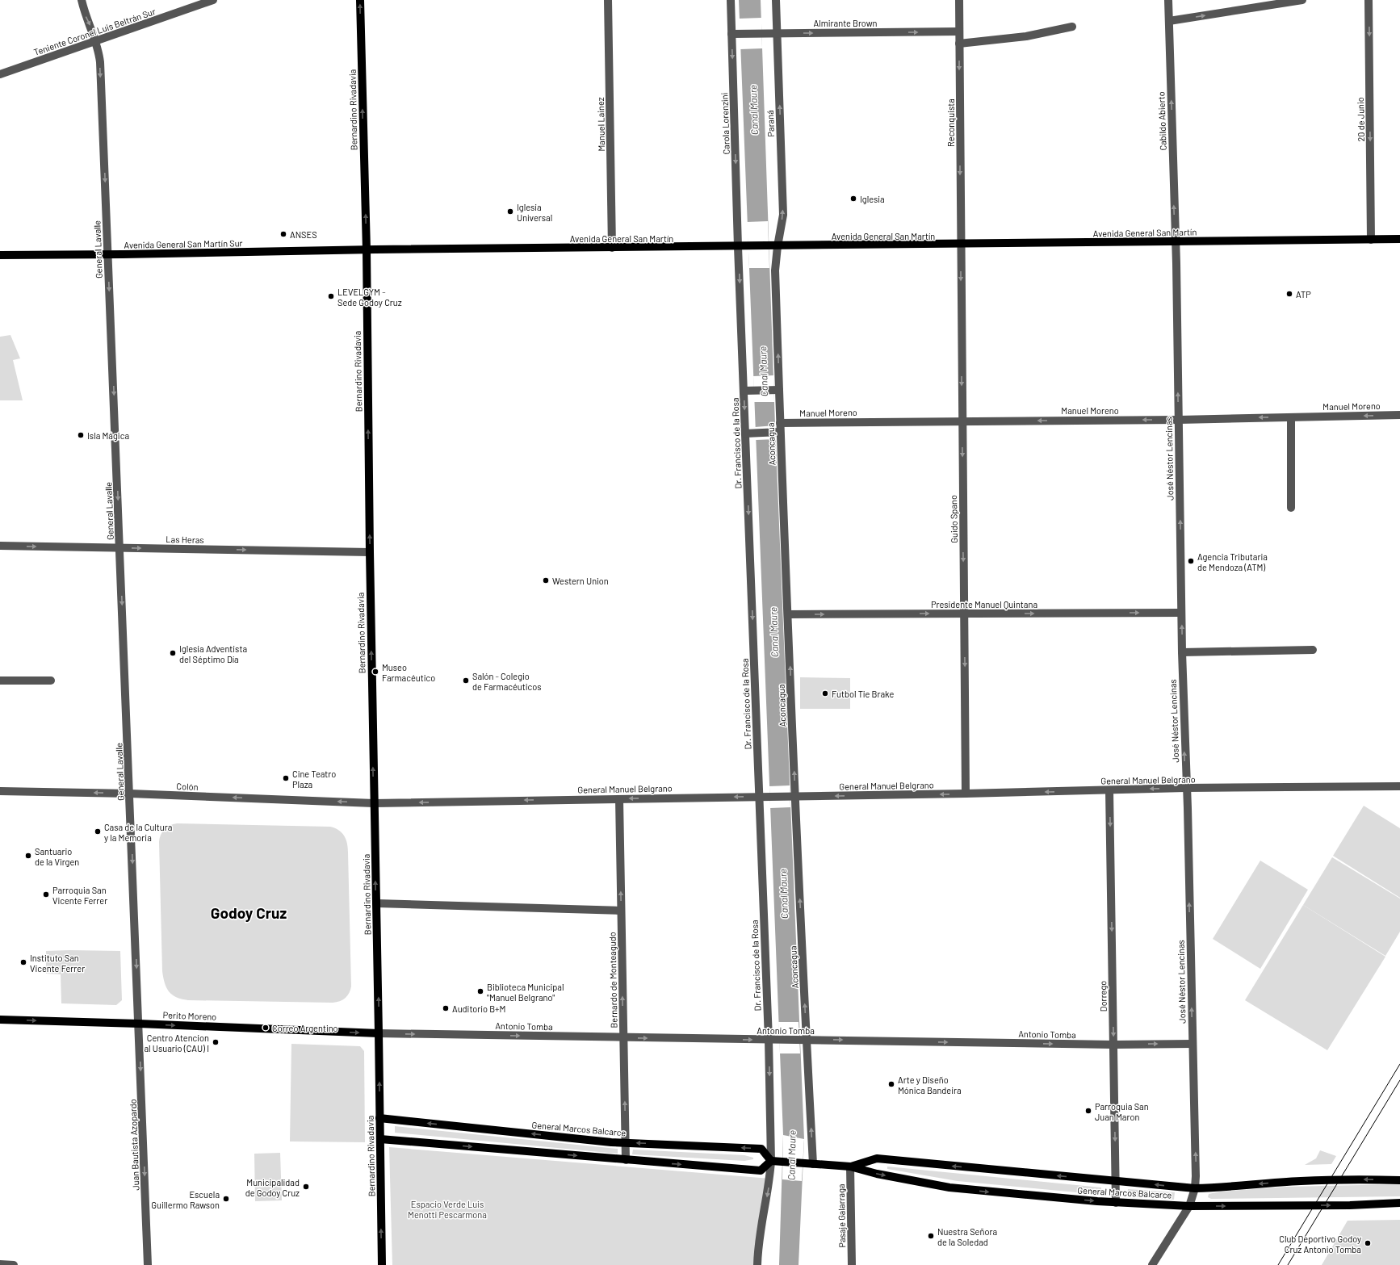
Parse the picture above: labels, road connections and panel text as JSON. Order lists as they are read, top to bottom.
{
  "streets": {
    "main road": [
      "Bernardino Rivadavia",
      "Avenida General San Martín",
      "Avenida General San Martín Sur",
      "Perito Moreno",
      "General Marcos Balcarce"
    ],
    "street": [
      "Almirante Brown",
      "Teniente Coronel Luis Beltrán Sur",
      "20 de Junio",
      "Cabildo Abierto",
      "Reconquista",
      "Carola Lorenzini",
      "Paraná",
      "Manuel Lainez",
      "General Lavalle",
      "Manuel Moreno",
      "Dr. Francisco de la Rosa",
      "Aconcagua",
      "José Néstor Lencinas",
      "Guido Spano",
      "Las Heras",
      "Presidente Manuel Quintana",
      "General Manuel Belgrano",
      "Colón",
      "Bernardo de Monteagudo",
      "Dorrego",
      "Antonio Tomba",
      "Juan Bautista Azopardo",
      "Pasaje Galarraga"
    ]
  },
  "crossings": [
    ["Almirante Brown", "Reconquista"],
    ["Almirante Brown", "Carola Lorenzini"],
    ["Almirante Brown", "Paraná"],
    ["Teniente Coronel Luis Beltrán Sur", "General Lavalle"],
    ["Bernardino Rivadavia", "Avenida General San Martín"],
    ["Bernardino Rivadavia", "Avenida General San Martín Sur"],
    ["Bernardino Rivadavia", "Las Heras"],
    ["Bernardino Rivadavia", "General Manuel Belgrano"],
    ["Bernardino Rivadavia", "Colón"],
    ["Bernardino Rivadavia", "Perito Moreno"],
    ["Bernardino Rivadavia", "Antonio Tomba"],
    ["Bernardino Rivadavia", "General Marcos Balcarce"],
    ["20 de Junio", "Avenida General San Martín"],
    ["Cabildo Abierto", "Avenida General San Martín"],
    ["Cabildo Abierto", "José Néstor Lencinas"],
    ["Reconquista", "Avenida General San Martín"],
    ["Reconquista", "Guido Spano"],
    ["Carola Lorenzini", "Avenida General San Martín"],
    ["Carola Lorenzini", "Dr. Francisco de la Rosa"],
    ["Paraná", "Avenida General San Martín"],
    ["Paraná", "Aconcagua"],
    ["Manuel Lainez", "Avenida General San Martín"],
    ["Avenida General San Martín", "Avenida General San Martín Sur"],
    ["Avenida General San Martín", "Dr. Francisco de la Rosa"],
    ["Avenida General San Martín", "Aconcagua"],
    ["Avenida General San Martín", "José Néstor Lencinas"],
    ["Avenida General San Martín", "Guido Spano"],
    ["Avenida General San Martín Sur", "General Lavalle"],
    ["General Lavalle", "Las Heras"],
    ["General Lavalle", "Colón"],
    ["General Lavalle", "Perito Moreno"],
    ["General Lavalle", "Juan Bautista Azopardo"],
    ["Manuel Moreno", "Aconcagua"],
    ["Manuel Moreno", "José Néstor Lencinas"],
    ["Manuel Moreno", "Guido Spano"],
    ["Dr. Francisco de la Rosa", "General Manuel Belgrano"],
    ["Dr. Francisco de la Rosa", "Antonio Tomba"],
    ["Dr. Francisco de la Rosa", "General Marcos Balcarce"],
    ["Aconcagua", "Presidente Manuel Quintana"],
    ["Aconcagua", "General Manuel Belgrano"],
    ["Aconcagua", "Antonio Tomba"],
    ["Aconcagua", "General Marcos Balcarce"],
    ["José Néstor Lencinas", "Presidente Manuel Quintana"],
    ["José Néstor Lencinas", "General Manuel Belgrano"],
    ["José Néstor Lencinas", "Antonio Tomba"],
    ["José Néstor Lencinas", "General Marcos Balcarce"],
    ["Guido Spano", "Presidente Manuel Quintana"],
    ["Guido Spano", "General Manuel Belgrano"],
    ["General Manuel Belgrano", "Colón"],
    ["General Manuel Belgrano", "Bernardo de Monteagudo"],
    ["General Manuel Belgrano", "Dorrego"],
    ["Bernardo de Monteagudo", "Antonio Tomba"],
    ["Bernardo de Monteagudo", "General Marcos Balcarce"],
    ["Dorrego", "Antonio Tomba"],
    ["Dorrego", "General Marcos Balcarce"],
    ["Perito Moreno", "Antonio Tomba"],
    ["Perito Moreno", "Juan Bautista Azopardo"],
    ["General Marcos Balcarce", "Pasaje Galarraga"]
  ],
  "one_way": [
    "Almirante Brown",
    "Bernardino Rivadavia",
    "20 de Junio",
    "Cabildo Abierto",
    "Reconquista",
    "Carola Lorenzini",
    "Paraná",
    "General Lavalle",
    "Manuel Moreno",
    "Dr. Francisco de la Rosa",
    "Aconcagua",
    "José Néstor Lencinas",
    "Guido Spano",
    "Las Heras",
    "Presidente Manuel Quintana",
    "General Manuel Belgrano",
    "Colón",
    "Bernardo de Monteagudo",
    "Dorrego",
    "Perito Moreno",
    "Antonio Tomba",
    "Juan Bautista Azopardo"
  ],
  "districts": ["Godoy Cruz"],
  "water": ["Canal Maure"],
  "parks": ["Espacio Verde Luis Menotti Pescarmona"],
  "places": [
    "Iglesia",
    "Iglesia Universal",
    "ANSES",
    "ATP",
    "LEVELGYM - Sede Godoy Cruz",
    "Isla Mágica",
    "Agencia Tributaria de Mendoza (ATM)",
    "Western Union",
    "Iglesia Adventista del Séptimo Día",
    "Museo Farmacéutico",
    "Salón - Colegio de Farmacéuticos",
    "Futbol Tie Brake",
    "Cine Teatro Plaza",
    "Casa de la Cultura y la Memoria",
    "Santuario de la Virgen",
    "Parroquia San Vicente Ferrer",
    "Instituto San Vicente Ferrer",
    "Biblioteca Municipal \"Manuel Belgrano\"",
    "Auditorio B+M",
    "Correo Argentino",
    "Centro Atencion al Usuario (CAU) I",
    "Arte y Diseño Mónica Bandeira",
    "Parroquia San Juan Maron",
    "Municipalidad de Godoy Cruz",
    "Escuela Guillermo Rawson",
    "Nuestra Señora de la Soledad",
    "Club Deportivo Godoy Cruz Antonio Tomba"
  ]
}
